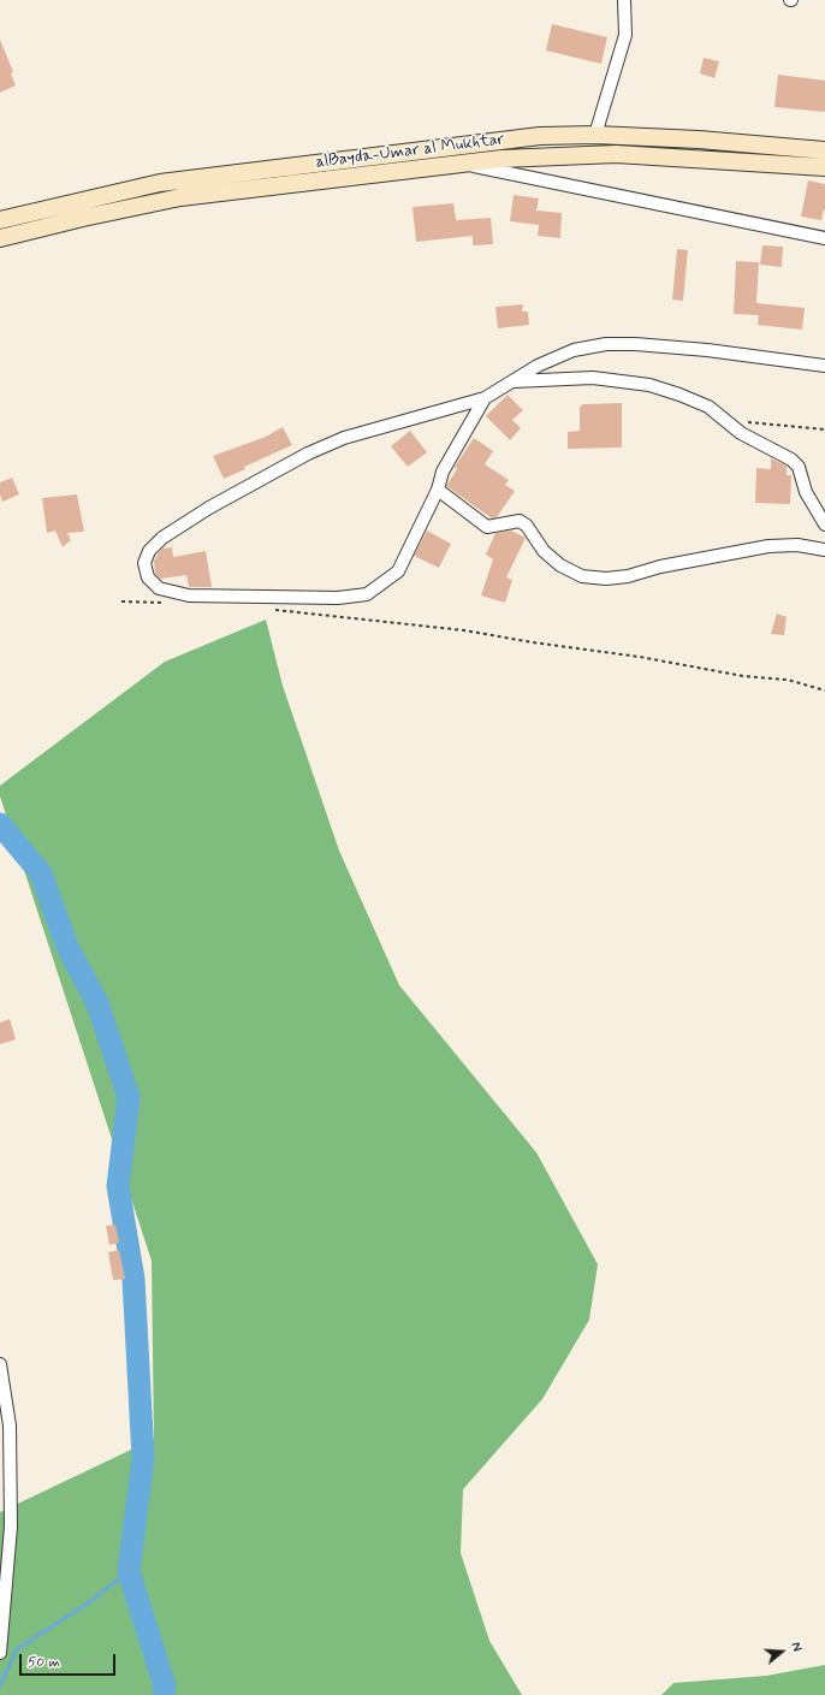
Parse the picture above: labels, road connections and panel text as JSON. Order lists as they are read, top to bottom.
{
  "streets": {
    "main road": ["alBayda-Umar al Mukhtar"]
  },
  "scale_bar": "50 m",
  "north": "right"
}
